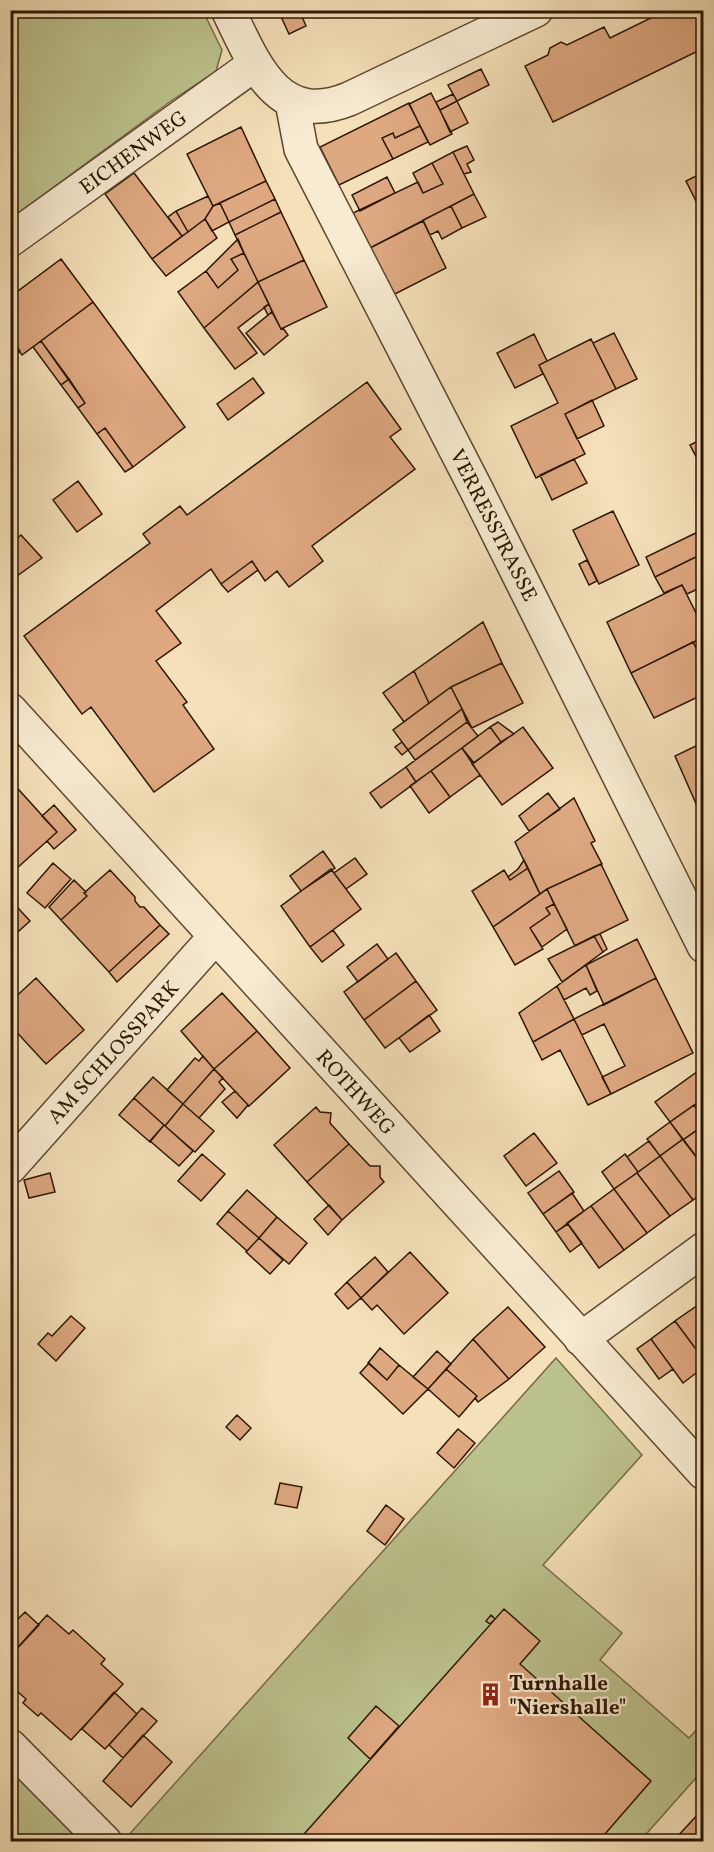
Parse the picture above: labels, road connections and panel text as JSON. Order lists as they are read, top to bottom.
{
  "streets": {
    "street": [
      "EICHENWEG",
      "VERRESSTRASSE",
      "AM SCHLOSSPARK",
      "ROTHWEG"
    ]
  },
  "crossings": [
    ["EICHENWEG", "VERRESSTRASSE"],
    ["AM SCHLOSSPARK", "ROTHWEG"]
  ],
  "places": {
    "building": ["Turnhalle \"Niershalle\""]
  }
}
